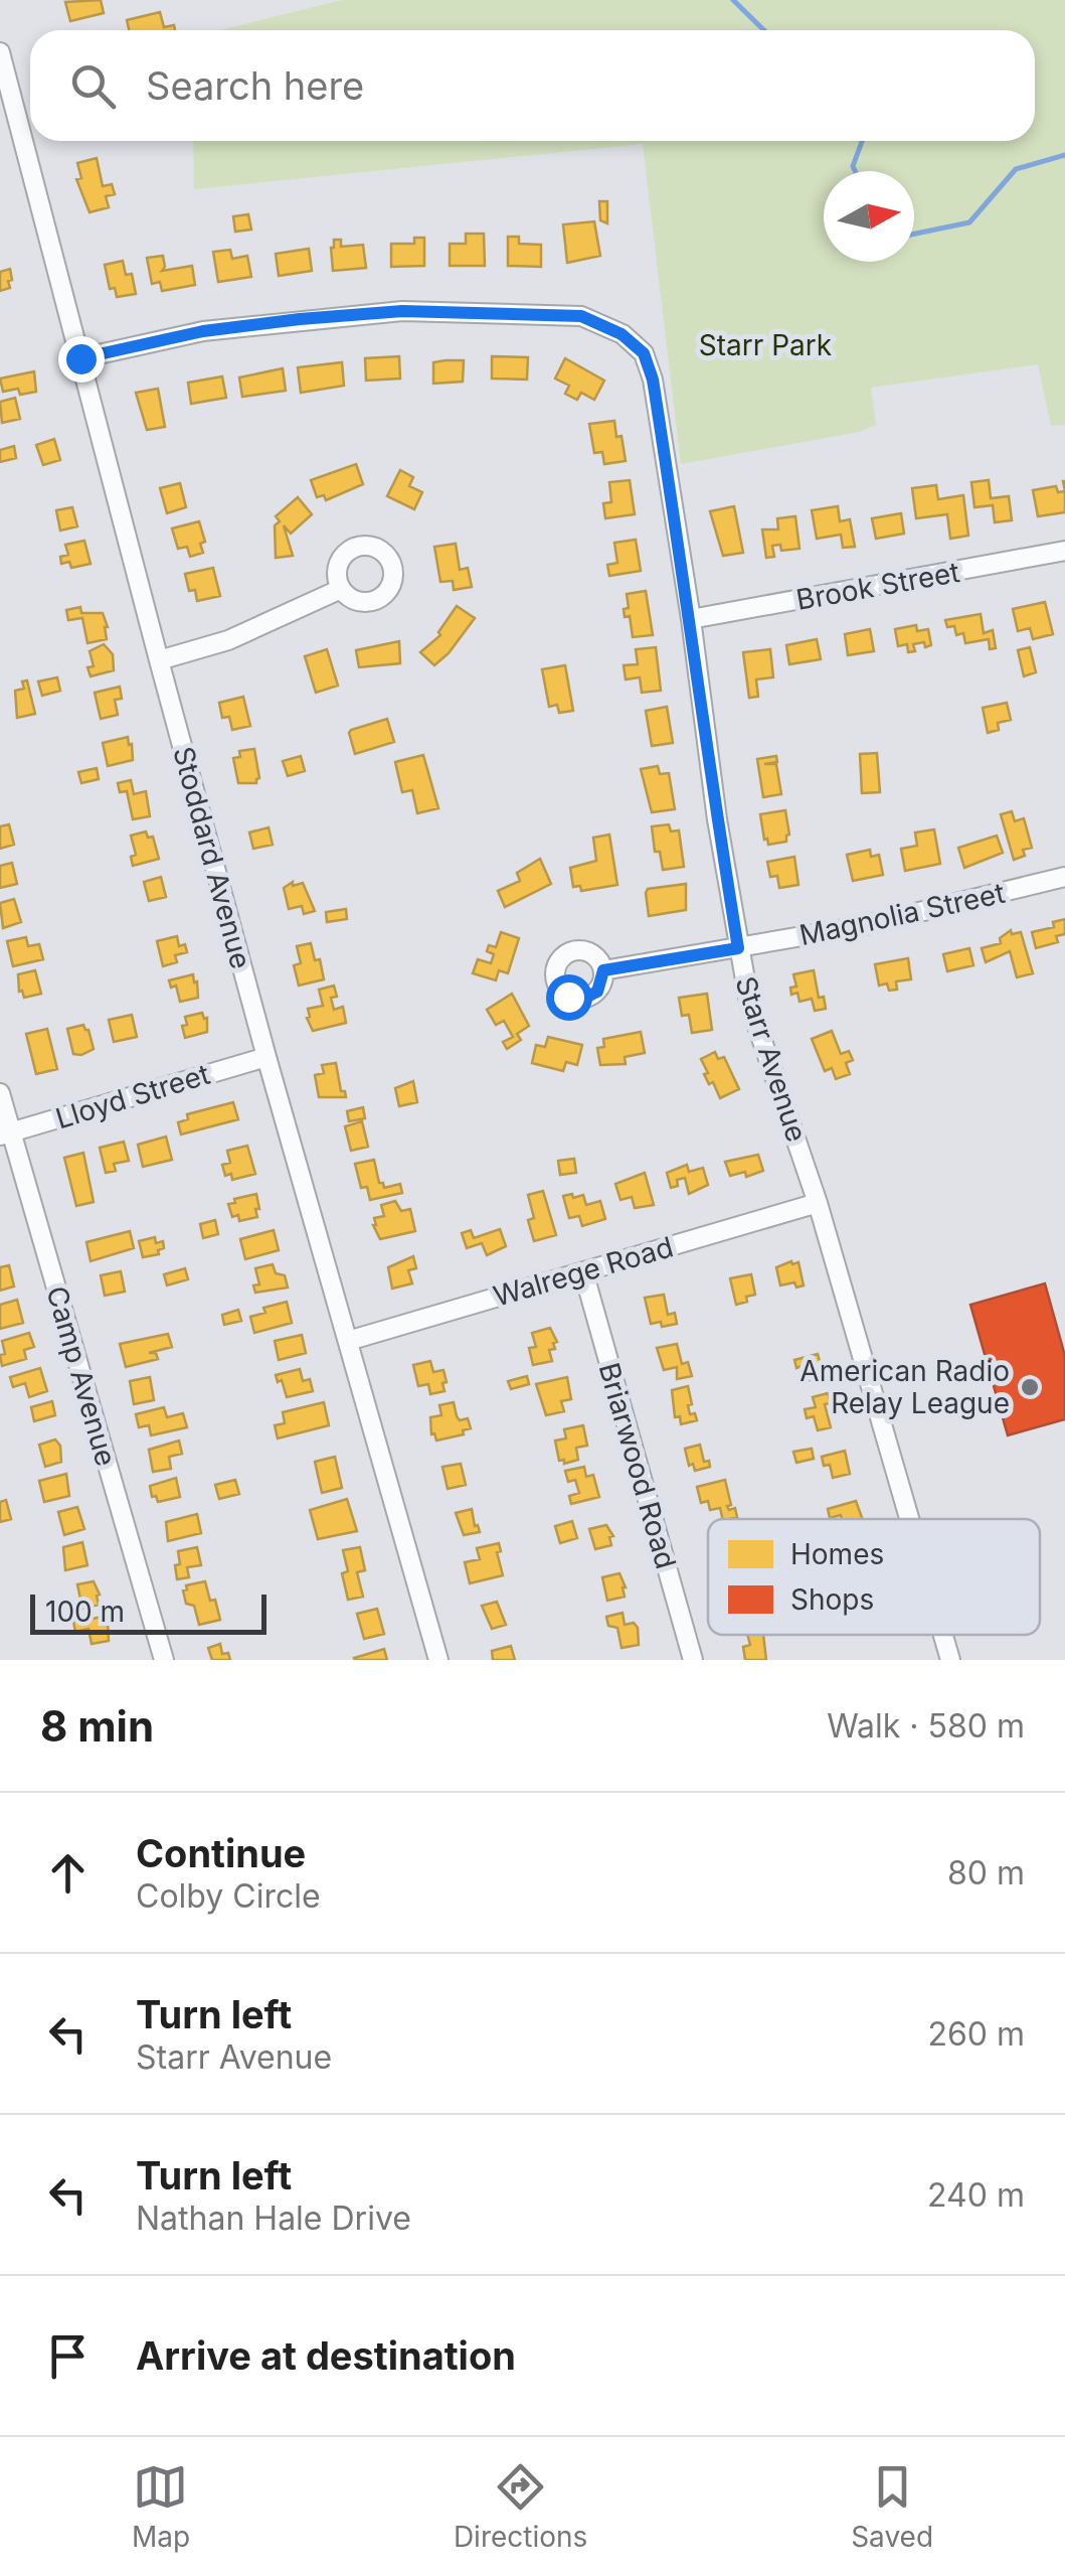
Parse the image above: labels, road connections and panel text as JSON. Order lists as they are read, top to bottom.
{
  "streets": {
    "street": [
      "Brook Street",
      "Stoddard Avenue",
      "Magnolia Street",
      "Starr Avenue",
      "Lloyd Street",
      "Walrege Road",
      "Camp Avenue",
      "Briarwood Road"
    ]
  },
  "crossings": [
    ["Brook Street", "Starr Avenue"],
    ["Stoddard Avenue", "Starr Avenue"],
    ["Stoddard Avenue", "Lloyd Street"],
    ["Stoddard Avenue", "Walrege Road"],
    ["Magnolia Street", "Starr Avenue"],
    ["Starr Avenue", "Walrege Road"],
    ["Lloyd Street", "Camp Avenue"],
    ["Walrege Road", "Briarwood Road"]
  ],
  "parks": ["Starr Park"],
  "places": ["American Radio Relay League"],
  "legend": ["Homes", "Shops"],
  "scale_bar": "100 m",
  "north": "right",
  "page": {
    "search": "Search here",
    "scale": "100 m",
    "heading": ["8 min", "Walk · 580 m"],
    "list": [
      ["Continue", "Colby Circle", "80 m"],
      ["Turn left", "Starr Avenue", "260 m"],
      ["Turn left", "Nathan Hale Drive", "240 m"],
      "Arrive at destination"
    ],
    "nav": ["Map", "Directions", "Saved"]
  }
}
